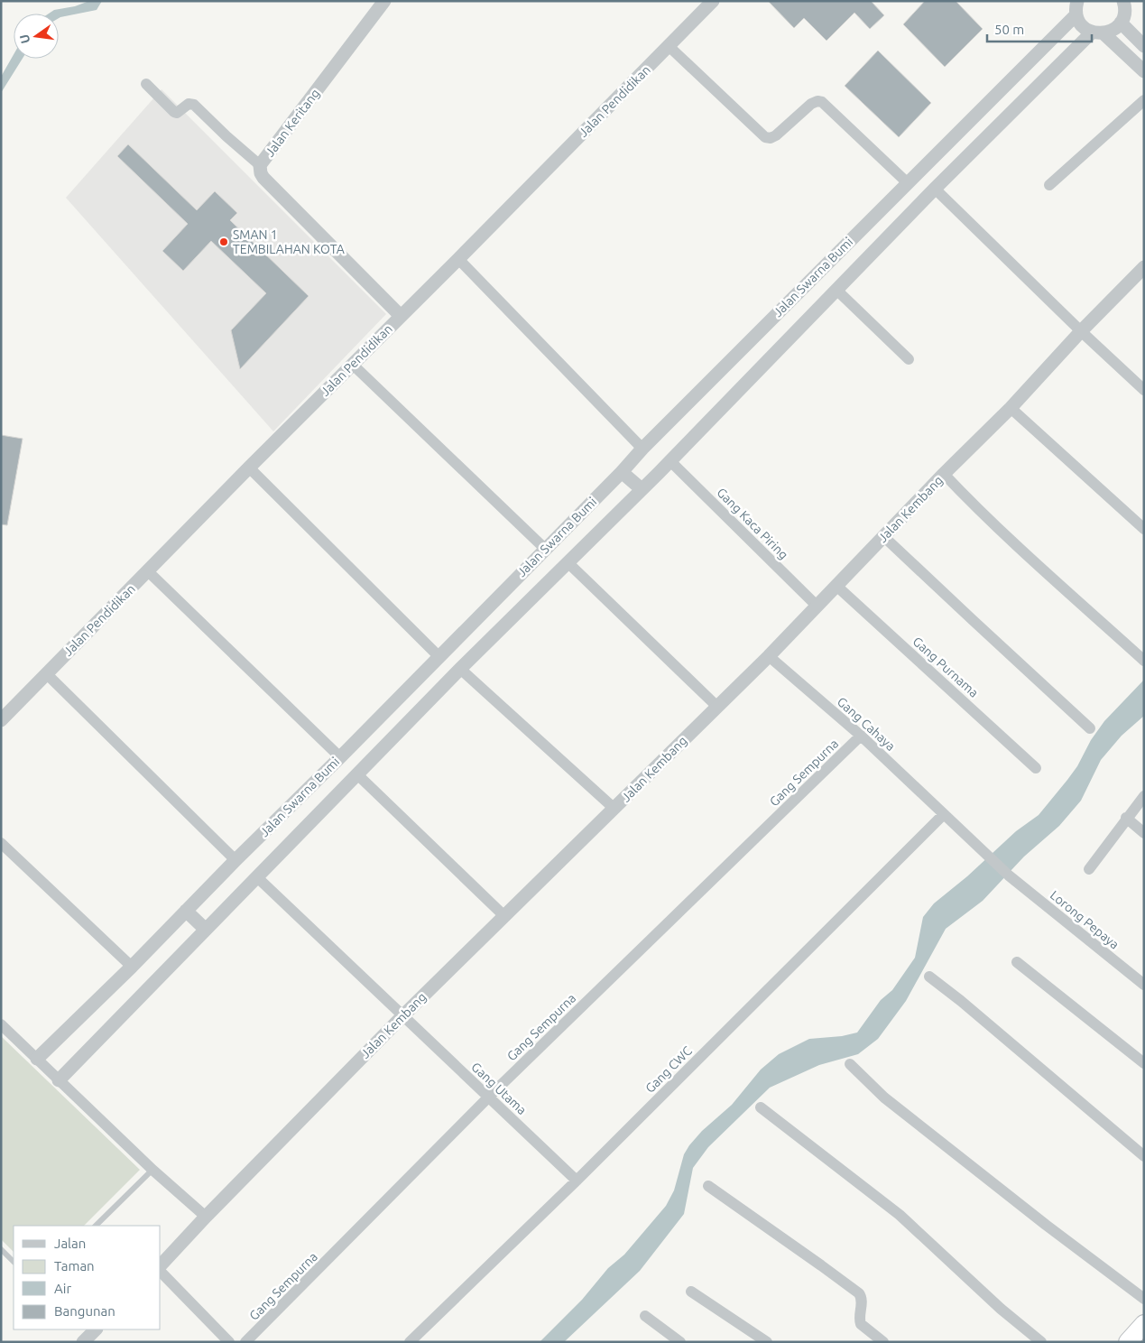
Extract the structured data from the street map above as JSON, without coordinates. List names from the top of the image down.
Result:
{
  "streets": {
    "street": [
      "Jalan Pendidikan",
      "Jalan Keritang",
      "Jalan Swarna Bumi",
      "Jalan Kembang",
      "Gang Kaca Piring",
      "Gang Purnama",
      "Gang Cahaya",
      "Gang Sempurna",
      "Lorong Pepaya",
      "Gang CWC",
      "Gang Utama"
    ]
  },
  "crossings": [
    ["Jalan Pendidikan", "Jalan Keritang"],
    ["Jalan Swarna Bumi", "Gang Kaca Piring"],
    ["Jalan Swarna Bumi", "Gang Utama"],
    ["Jalan Kembang", "Gang Kaca Piring"],
    ["Jalan Kembang", "Gang Purnama"],
    ["Jalan Kembang", "Gang Cahaya"],
    ["Jalan Kembang", "Gang Utama"],
    ["Gang Cahaya", "Gang Sempurna"],
    ["Gang Cahaya", "Lorong Pepaya"],
    ["Gang Cahaya", "Gang CWC"],
    ["Gang Sempurna", "Gang Utama"],
    ["Gang CWC", "Gang Utama"]
  ],
  "places": ["SMAN 1 TEMBILAHAN KOTA"],
  "legend": [
    "Jalan",
    "Taman",
    "Air",
    "Bangunan"
  ],
  "scale_bar": "50 m",
  "north": "left"
}
